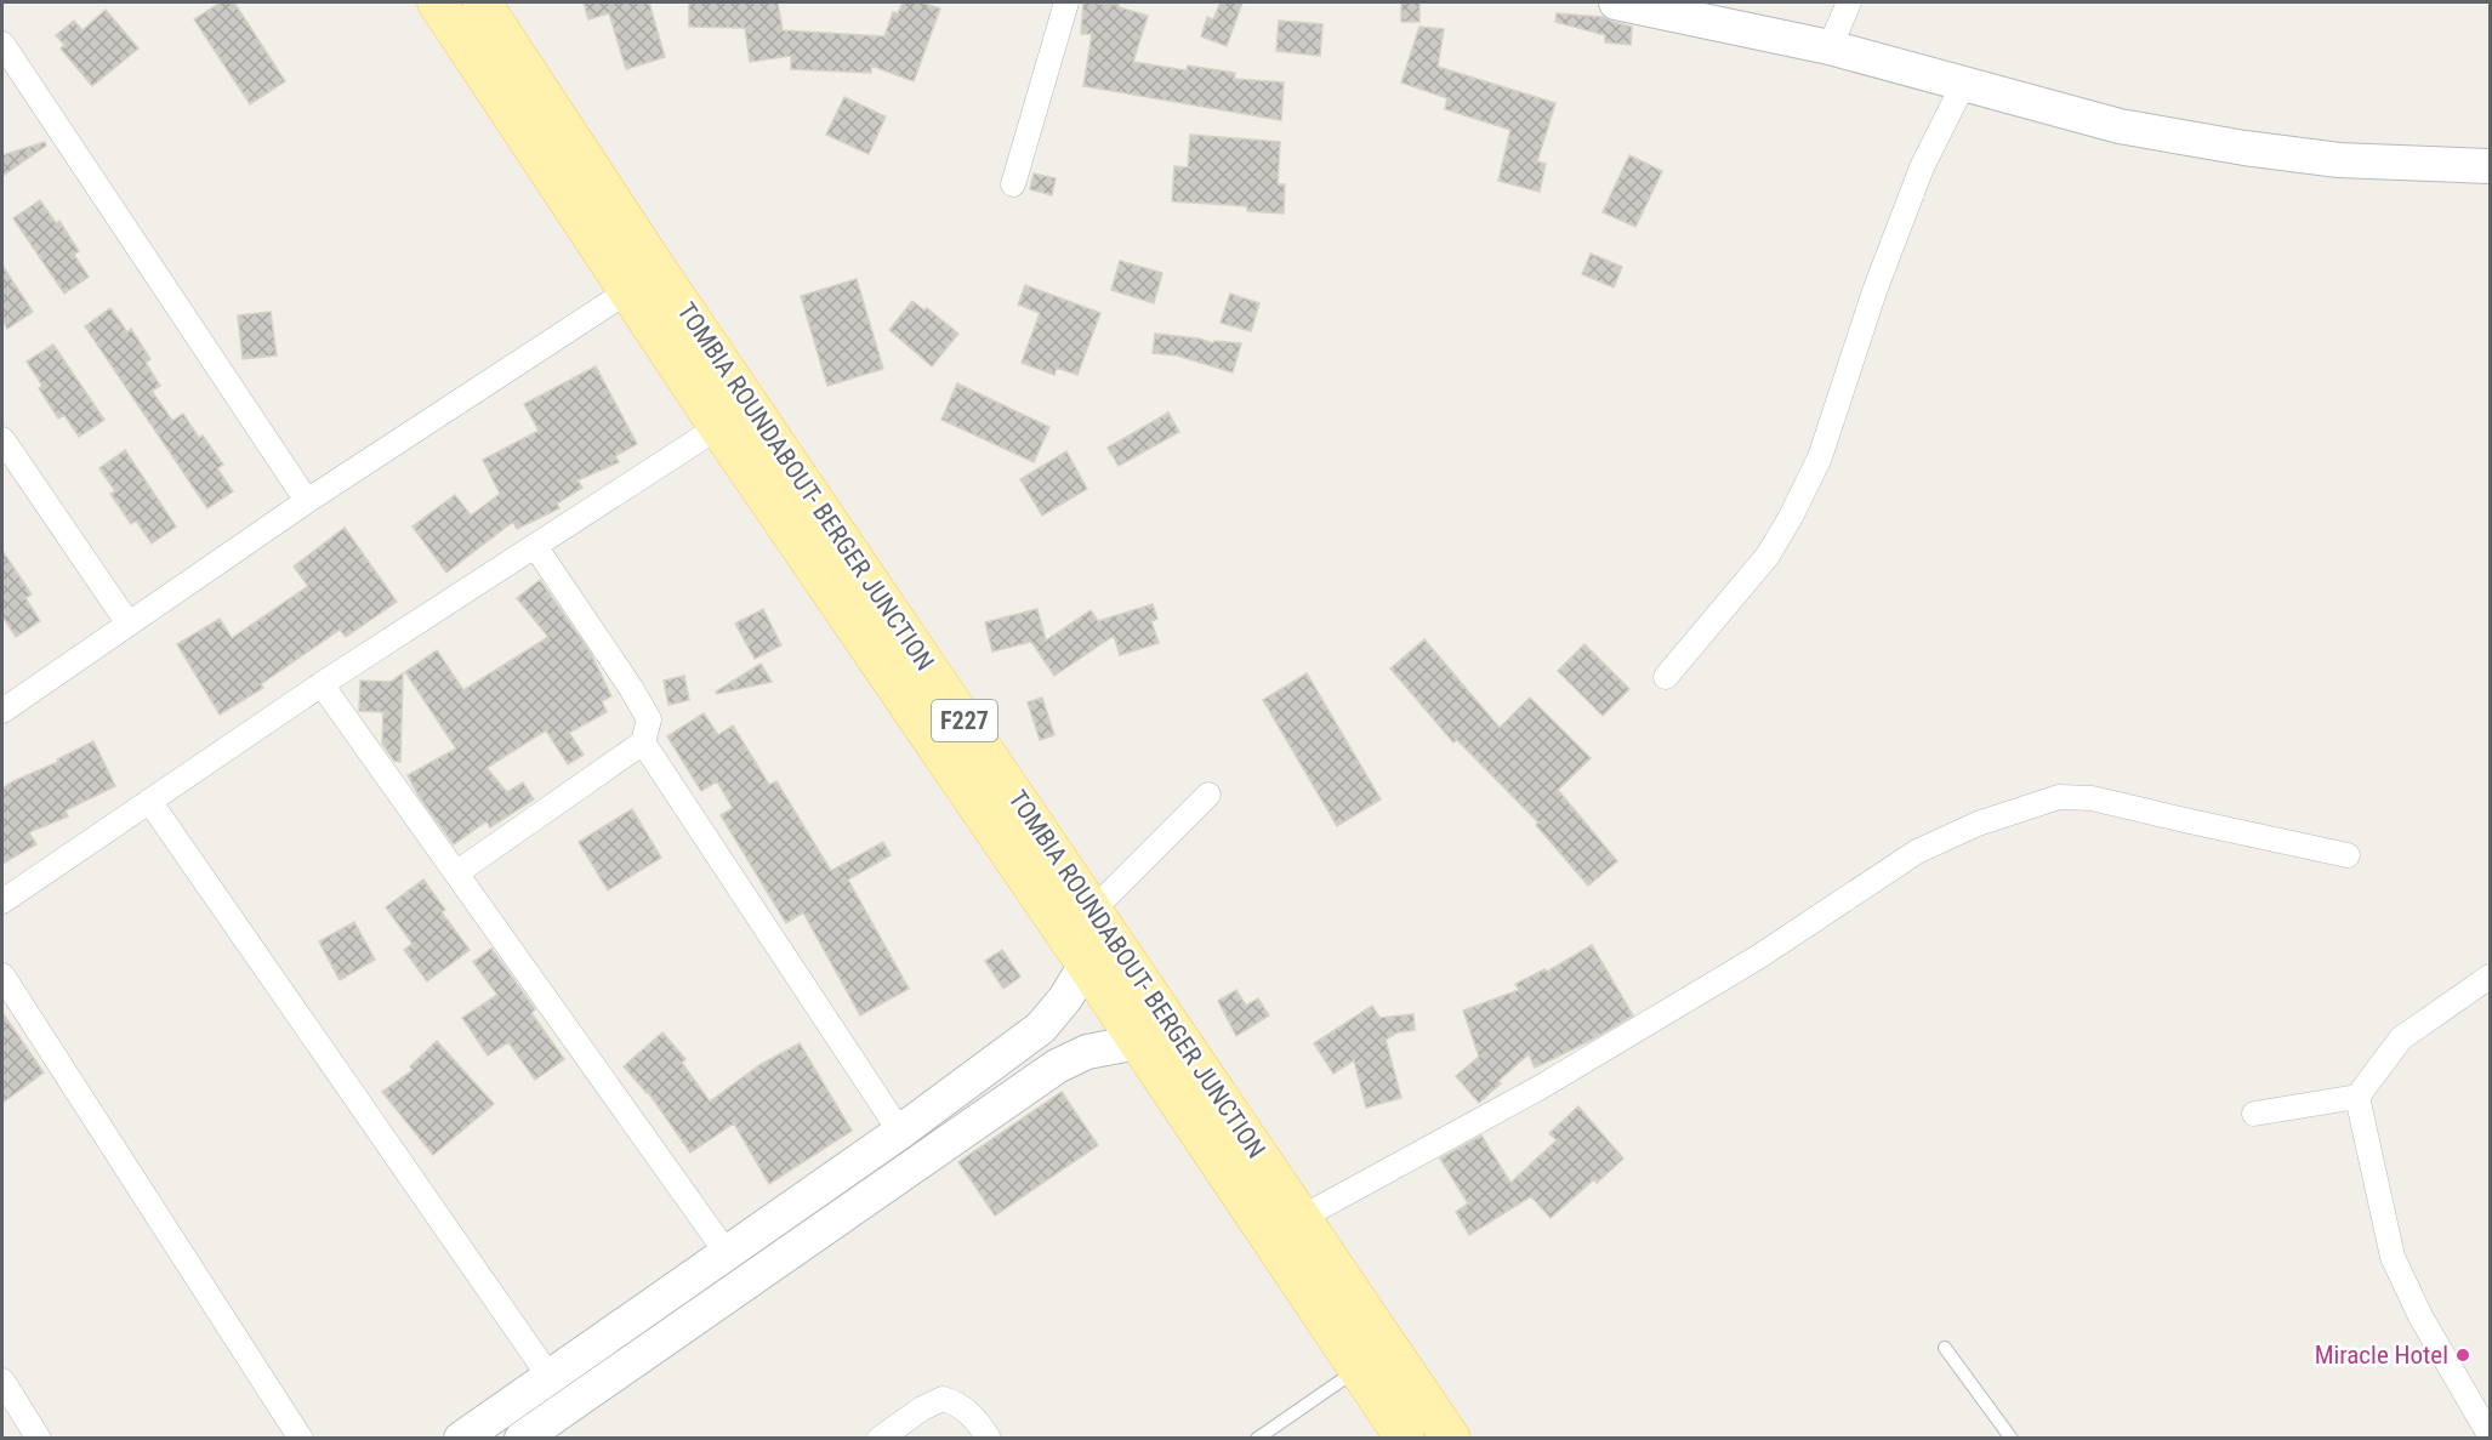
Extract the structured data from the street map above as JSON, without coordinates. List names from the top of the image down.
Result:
{
  "streets": {
    "main road": ["TOMBIA ROUNDABOUT- BERGER JUNCTION", "F227"]
  },
  "places": ["Miracle Hotel"]
}
